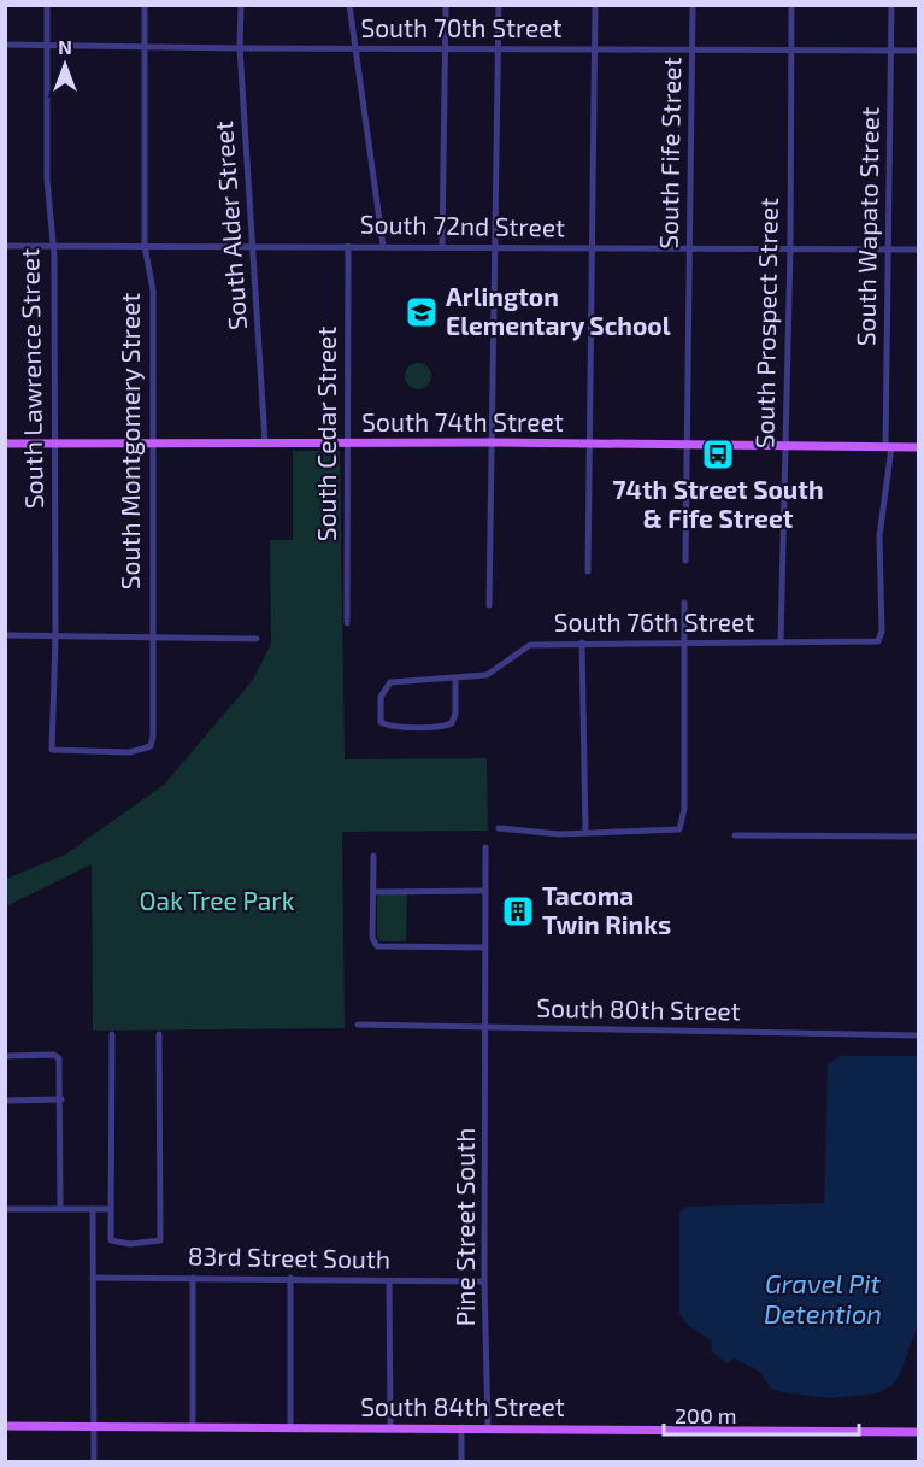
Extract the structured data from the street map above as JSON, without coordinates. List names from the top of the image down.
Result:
{
  "streets": {
    "main road": ["South 74th Street", "South 84th Street"],
    "street": [
      "South 70th Street",
      "South Fife Street",
      "South Alder Street",
      "South 72nd Street",
      "South Wapato Street",
      "South Prospect Street",
      "South Lawrence Street",
      "South Cedar Street",
      "South Montgomery Street",
      "South 76th Street",
      "South 80th Street",
      "Pine Street South",
      "83rd Street South"
    ]
  },
  "crossings": [
    ["South 70th Street", "South Fife Street"],
    ["South 70th Street", "South Alder Street"],
    ["South 70th Street", "South Wapato Street"],
    ["South 70th Street", "South Prospect Street"],
    ["South 70th Street", "South Lawrence Street"],
    ["South 70th Street", "South Montgomery Street"],
    ["South Fife Street", "South 72nd Street"],
    ["South Fife Street", "South 74th Street"],
    ["South Alder Street", "South 72nd Street"],
    ["South Alder Street", "South 74th Street"],
    ["South 72nd Street", "South Wapato Street"],
    ["South 72nd Street", "South Prospect Street"],
    ["South 72nd Street", "South Lawrence Street"],
    ["South 72nd Street", "South Cedar Street"],
    ["South 72nd Street", "South Montgomery Street"],
    ["South Wapato Street", "South 74th Street"],
    ["South Wapato Street", "South 76th Street"],
    ["South Prospect Street", "South 74th Street"],
    ["South Prospect Street", "South 76th Street"],
    ["South Lawrence Street", "South 74th Street"],
    ["South Lawrence Street", "South Montgomery Street"],
    ["South 74th Street", "South Cedar Street"],
    ["South 74th Street", "South Montgomery Street"],
    ["South 80th Street", "Pine Street South"],
    ["Pine Street South", "83rd Street South"],
    ["Pine Street South", "South 84th Street"]
  ],
  "water": ["Gravel Pit Detention"],
  "parks": ["Oak Tree Park"],
  "places": {
    "school or university": ["Arlington Elementary School"],
    "bus stop": ["74th Street South & Fife Street"],
    "building": ["Tacoma Twin Rinks"]
  },
  "scale_bar": "200 m",
  "north": "top"
}
